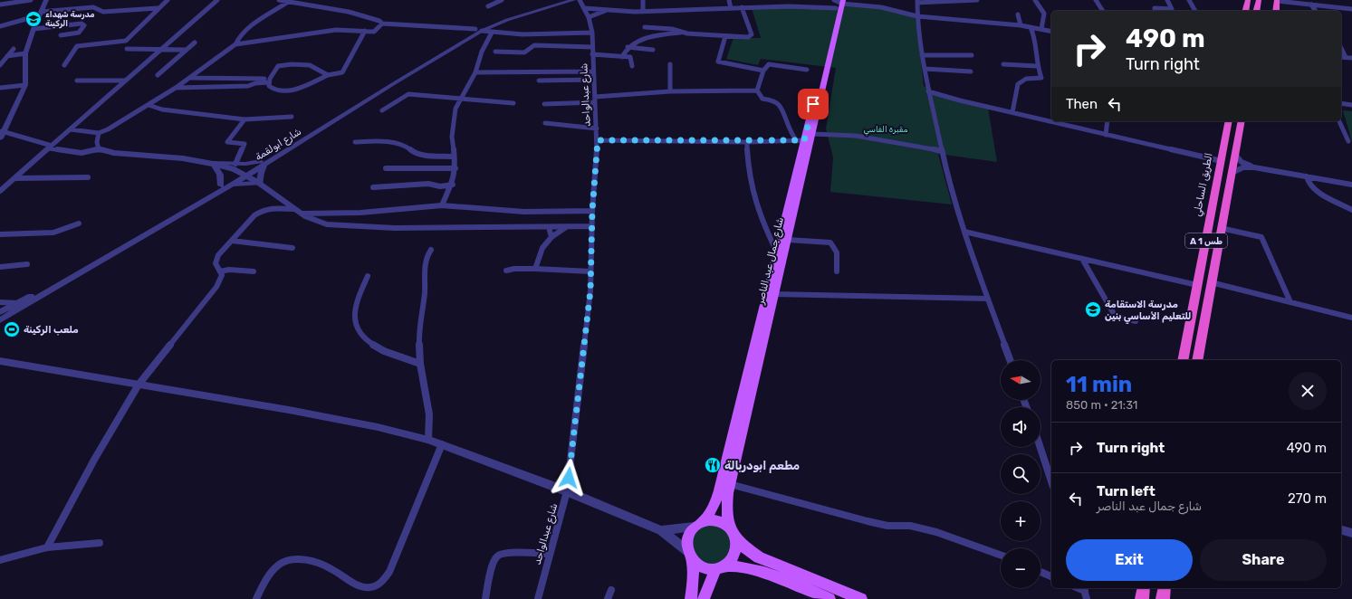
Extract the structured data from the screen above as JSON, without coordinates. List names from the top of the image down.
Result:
{
  "streets": {
    "highway": ["الطريق الساحلي", "A 1 طس"],
    "main road": ["شارع جمال عبد الناصر"],
    "street": ["شارع عبدالواحد", "شارع ابولقمة"]
  },
  "parks": ["مقبرة الفاسي"],
  "places": {
    "school or university": ["مدرسة شهداء الركينة", "مدرسة الاستقامة للتعليم الأساسي بنين"],
    "sports": ["ملعب الركينة"],
    "restaurant": ["مطعم ابودربالة"]
  },
  "north": "left",
  "page": {
    "turn": ["490 m", "Turn right"],
    "then": "Then",
    "map_buttons": ["+", "−"],
    "heading": ["11 min", "850 m · 21:31"],
    "list": [
      {
        "name": "Turn right",
        "value": "490 m"
      },
      {
        "name": "Turn left",
        "note": "شارع جمال عبد الناصر",
        "value": "270 m"
      }
    ],
    "buttons": ["Exit", "Share"]
  }
}
